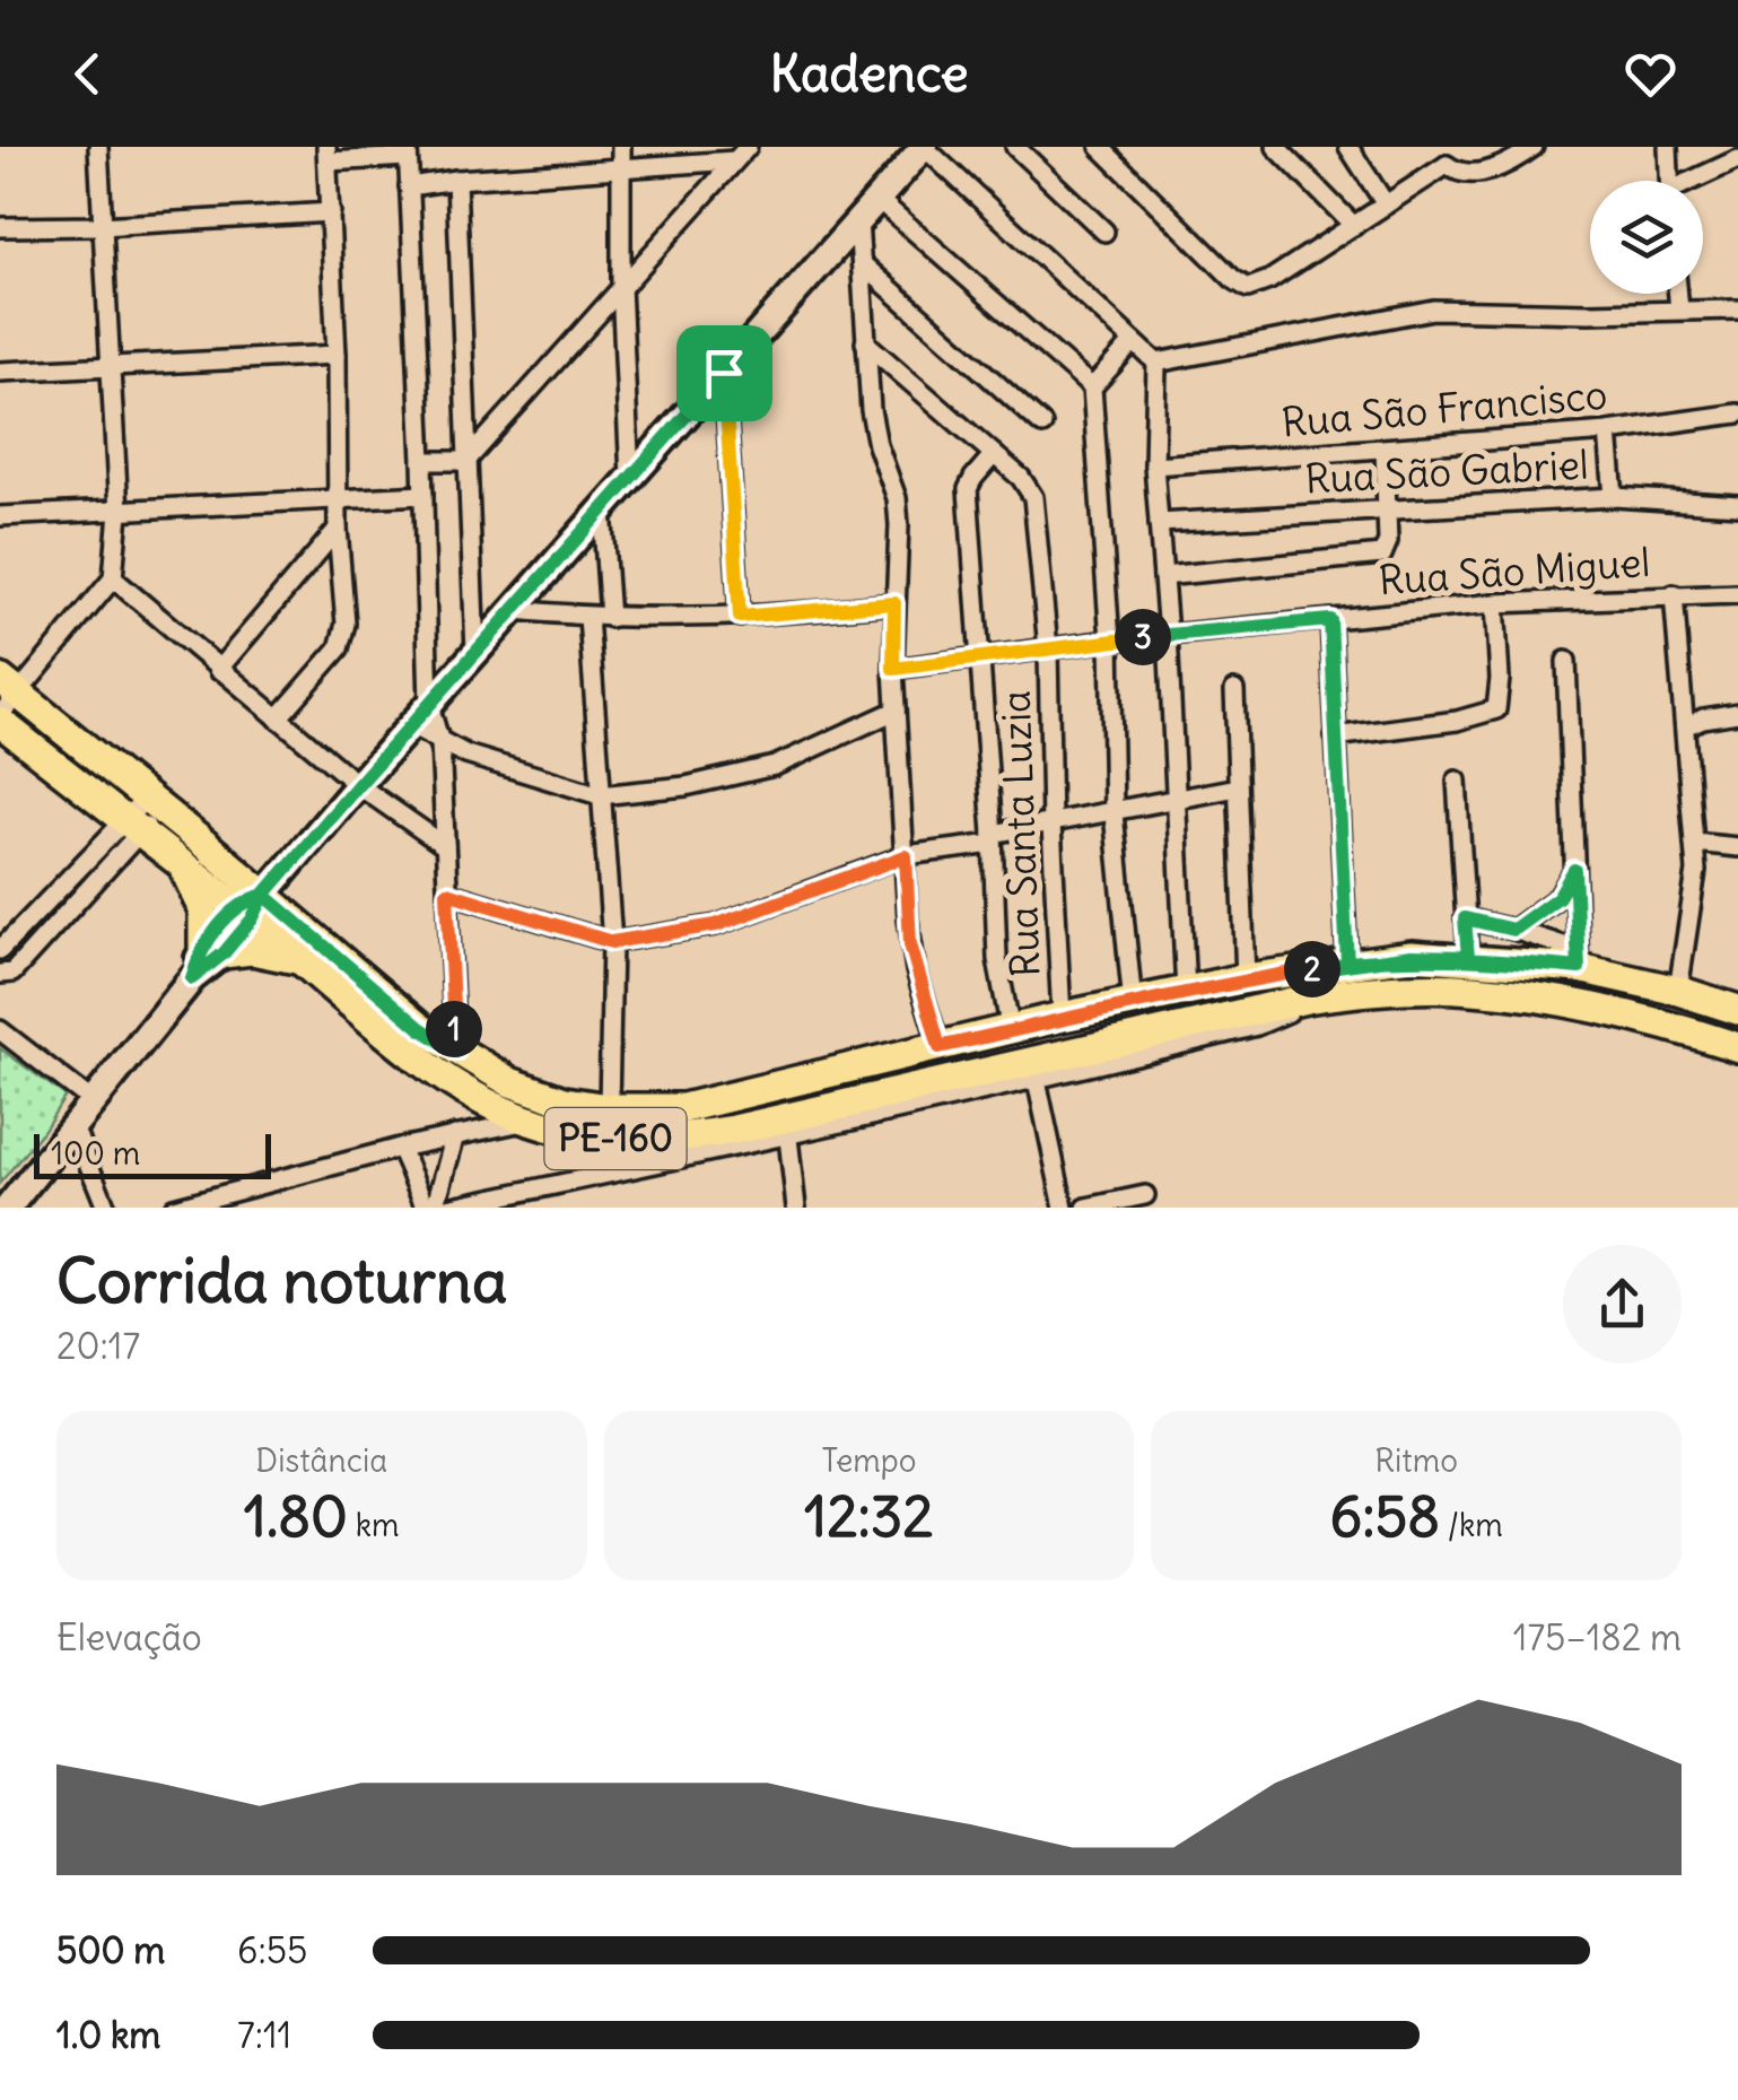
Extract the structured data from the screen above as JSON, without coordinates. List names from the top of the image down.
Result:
{
  "streets": {
    "main road": ["PE-160"],
    "street": [
      "Rua São Francisco",
      "Rua São Gabriel",
      "Rua São Miguel",
      "Rua Santa Luzia"
    ]
  },
  "crossings": [
    ["Rua São Miguel", "Rua Santa Luzia"],
    ["Rua Santa Luzia", "PE-160"]
  ],
  "scale_bar": "100 m",
  "page": {
    "header": "Kadence",
    "pins": ["3", "2", "1"],
    "scale": "100 m",
    "heading": ["Corrida noturna", "20:17"],
    "stats": [
      ["Distância", "1.80 km"],
      ["Tempo", "12:32"],
      ["Ritmo", "6:58 /km"]
    ],
    "chart": ["Elevação", "175–182 m"],
    "list": [
      {
        "name": "500 m",
        "note": "6:55"
      },
      {
        "name": "1.0 km",
        "note": "7:11"
      }
    ]
  }
}
